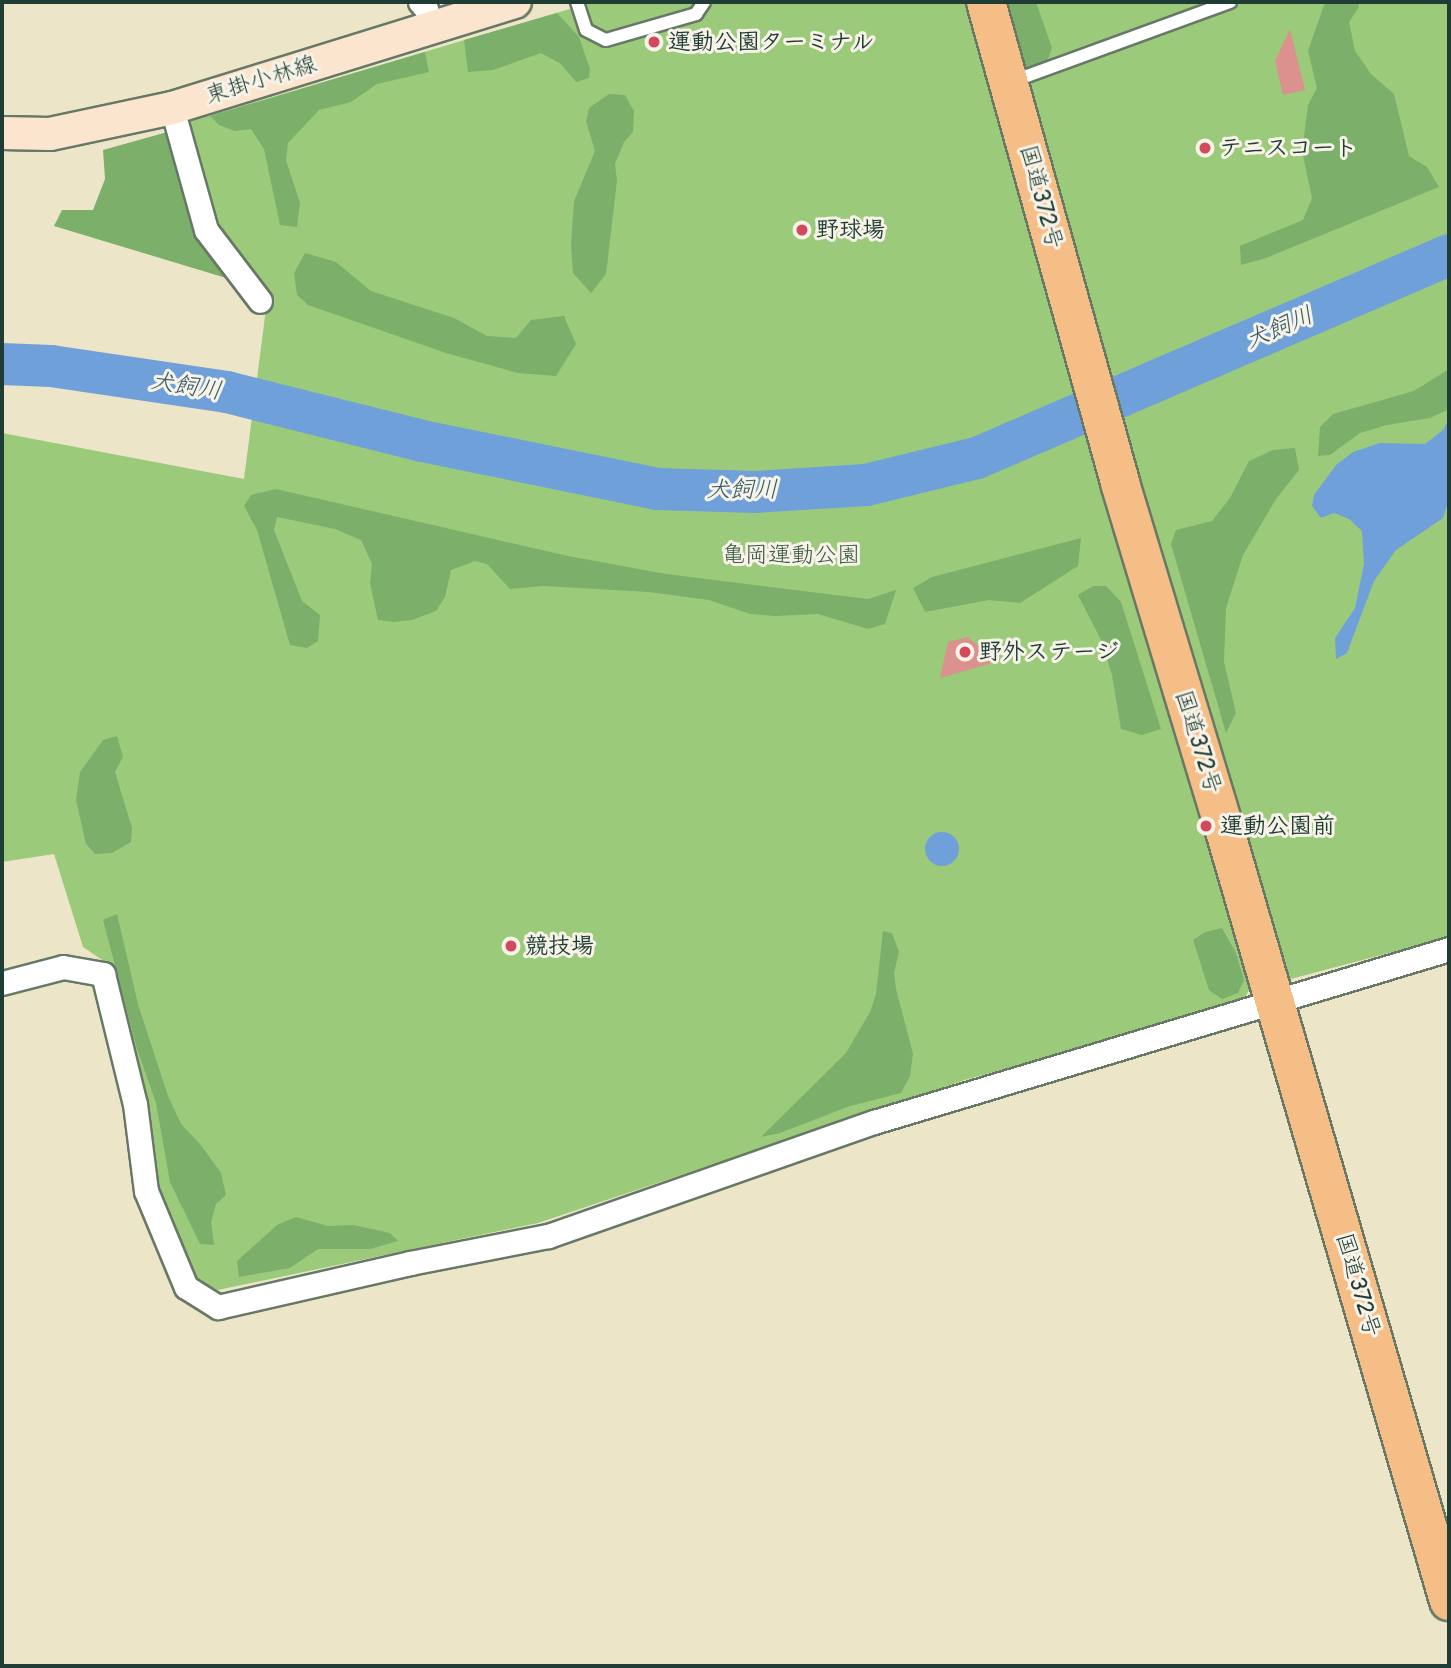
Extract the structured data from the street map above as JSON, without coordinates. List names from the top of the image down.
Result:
{
  "streets": {
    "highway": ["国道372号"],
    "main road": ["東掛小林線"]
  },
  "water": ["犬飼川"],
  "parks": ["亀岡運動公園"],
  "places": [
    "運動公園ターミナル",
    "テニスコート",
    "野球場",
    "野外ステージ",
    "運動公園前",
    "競技場"
  ]
}
